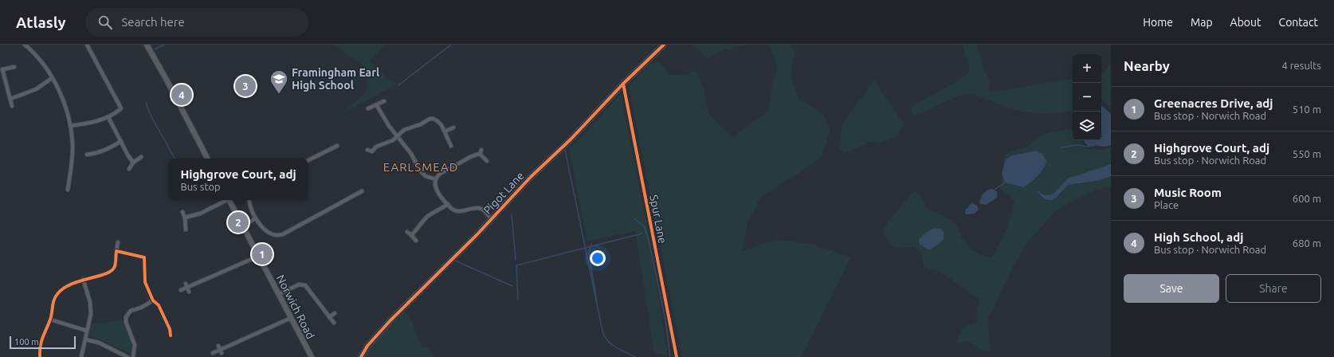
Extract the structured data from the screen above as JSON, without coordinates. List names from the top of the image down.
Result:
{
  "streets": {
    "main road": ["Norwich Road"],
    "street": ["Pigot Lane", "Spur Lane"]
  },
  "crossings": [
    ["Pigot Lane", "Spur Lane"]
  ],
  "districts": ["EARLSMEAD"],
  "places": {
    "school or university": ["Framingham Earl High School"]
  },
  "scale_bar": "100 m",
  "page": {
    "header": "Atlasly",
    "search": "Search here",
    "nav": [
      "Home",
      "Map",
      "About",
      "Contact"
    ],
    "heading": ["Nearby", "4 results"],
    "map_buttons": ["+", "−"],
    "pins": [
      "3",
      "4",
      "2",
      "1"
    ],
    "list": [
      {
        "mark": "1",
        "name": "Greenacres Drive, adj",
        "note": "Bus stop · Norwich Road",
        "value": "510 m"
      },
      {
        "mark": "2",
        "name": "Highgrove Court, adj",
        "note": "Bus stop · Norwich Road",
        "value": "550 m"
      },
      {
        "mark": "3",
        "name": "Music Room",
        "note": "Place",
        "value": "600 m"
      },
      {
        "mark": "4",
        "name": "High School, adj",
        "note": "Bus stop · Norwich Road",
        "value": "680 m"
      }
    ],
    "popup": ["Highgrove Court, adj", "Bus stop"],
    "buttons": ["Save", "Share"],
    "scale": "100 m"
  }
}
